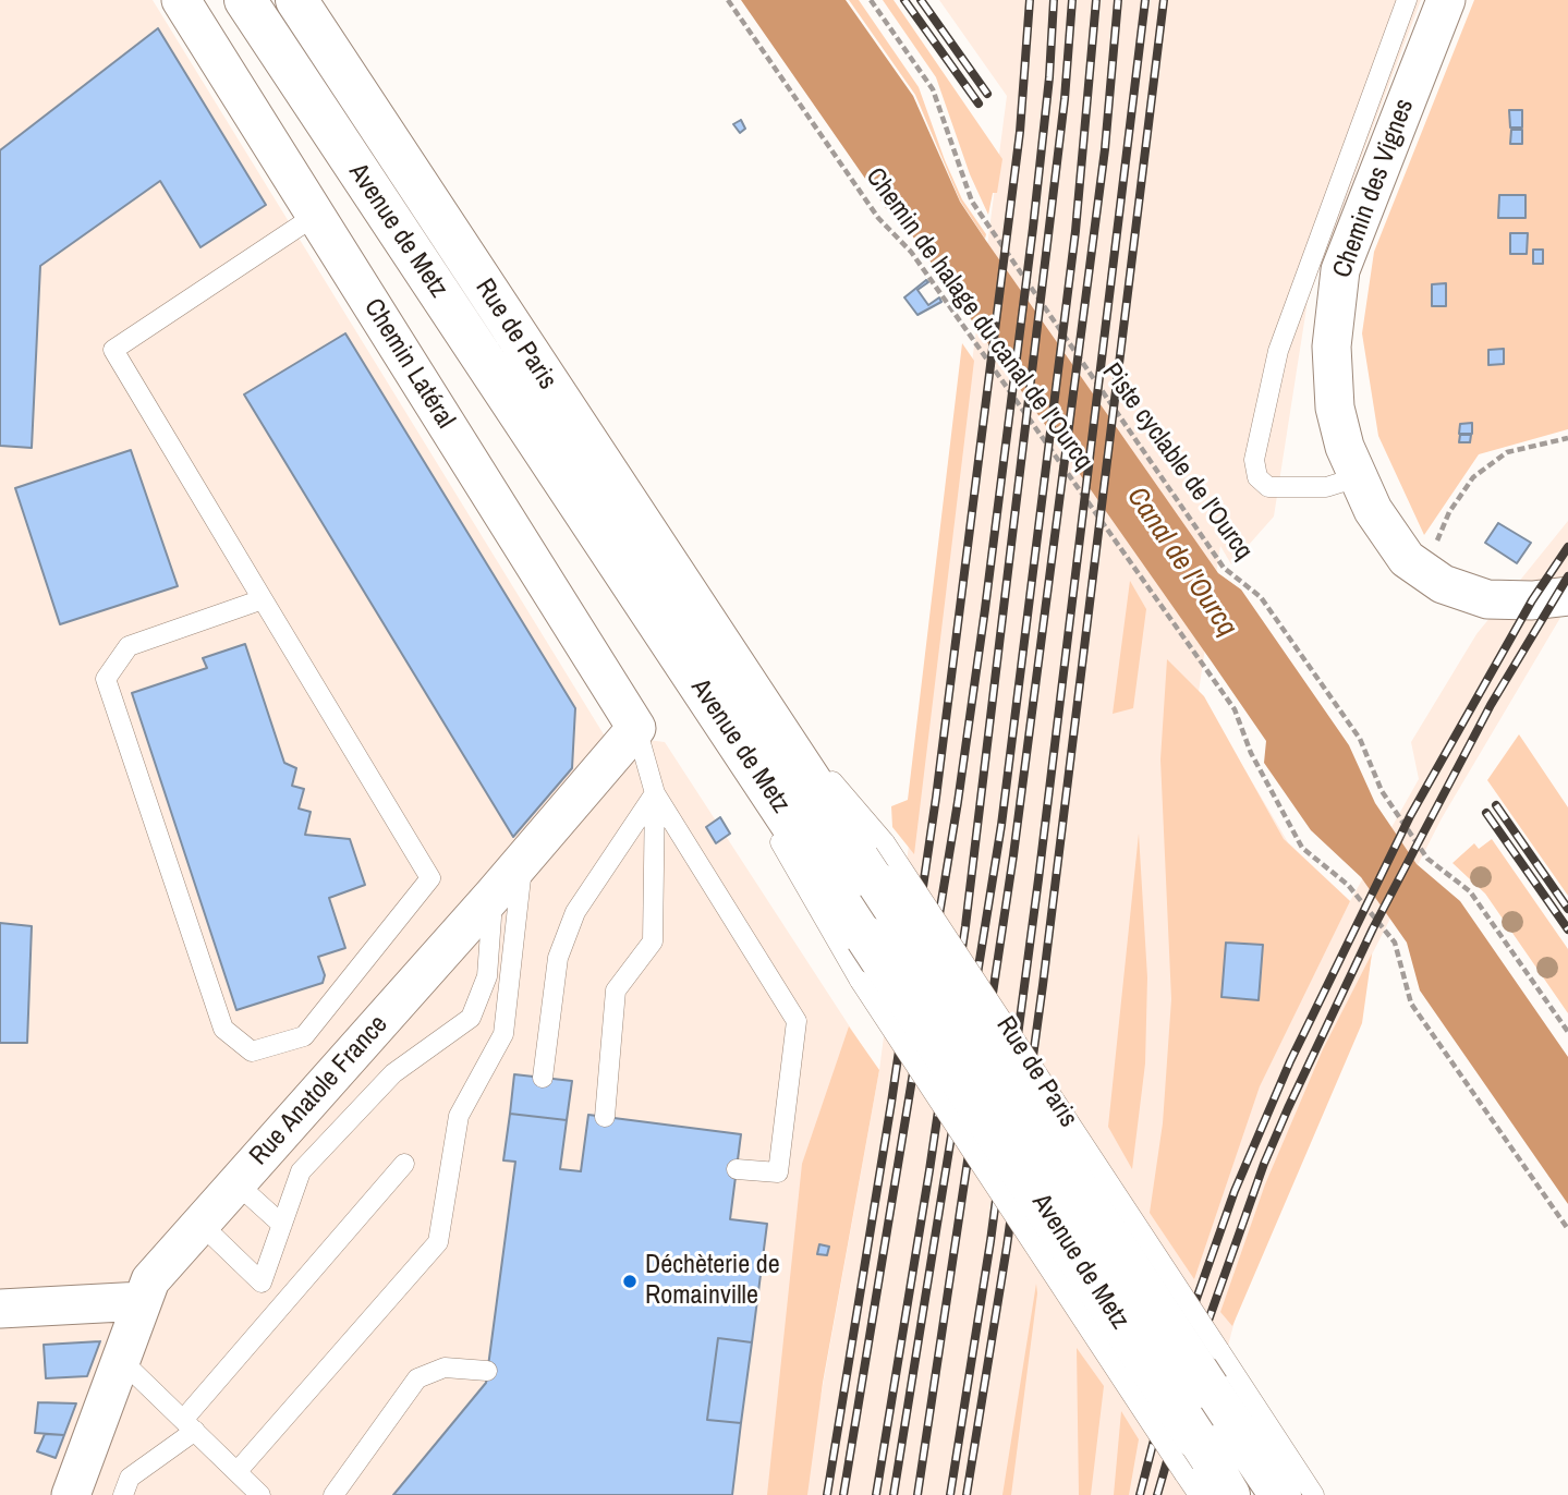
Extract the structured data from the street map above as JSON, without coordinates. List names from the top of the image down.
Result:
{
  "streets": {
    "main road": ["Avenue de Metz", "Rue de Paris"],
    "street": ["Chemin des Vignes", "Chemin Latéral", "Rue Anatole France"],
    "path": ["Chemin de halage du canal de l'Ourcq", "Piste cyclable de l'Ourcq"]
  },
  "crossings": [
    ["Chemin Latéral", "Rue Anatole France"]
  ],
  "water": ["Canal de l'Ourcq"],
  "places": ["Déchèterie de Romainville"]
}
